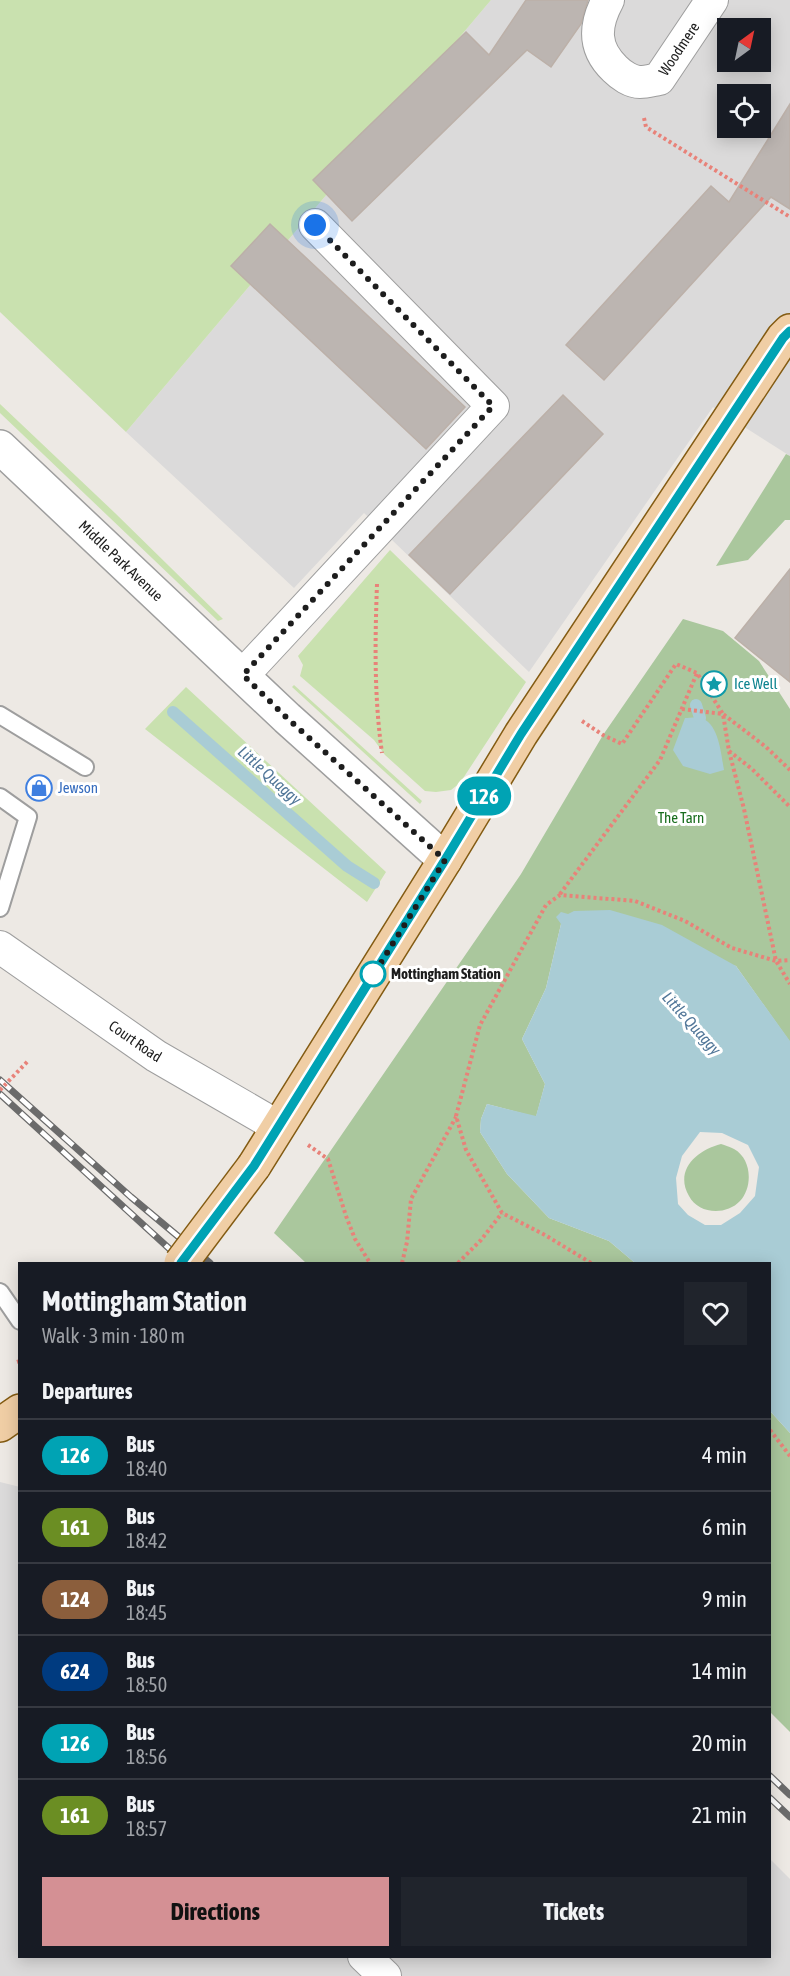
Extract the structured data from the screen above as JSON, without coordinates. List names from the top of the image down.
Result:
{
  "streets": {
    "street": ["Woodmere", "Middle Park Avenue", "Court Road"]
  },
  "water": ["Little Quaggy"],
  "parks": ["The Tarn"],
  "places": {
    "place": ["Ice Well"],
    "shop": ["Jewson"],
    "other": ["Mottingham Station"]
  },
  "lines": ["bus line 126"],
  "north": "top right",
  "page": {
    "on_map": "126",
    "heading": [
      ["Mottingham Station", "Walk · 3 min · 180 m"],
      "Departures"
    ],
    "list": [
      {
        "mark": "126",
        "name": "Bus",
        "note": "18:40",
        "value": "4 min"
      },
      {
        "mark": "161",
        "name": "Bus",
        "note": "18:42",
        "value": "6 min"
      },
      {
        "mark": "124",
        "name": "Bus",
        "note": "18:45",
        "value": "9 min"
      },
      {
        "mark": "624",
        "name": "Bus",
        "note": "18:50",
        "value": "14 min"
      },
      {
        "mark": "126",
        "name": "Bus",
        "note": "18:56",
        "value": "20 min"
      },
      {
        "mark": "161",
        "name": "Bus",
        "note": "18:57",
        "value": "21 min"
      }
    ],
    "buttons": ["Directions", "Tickets"]
  }
}
